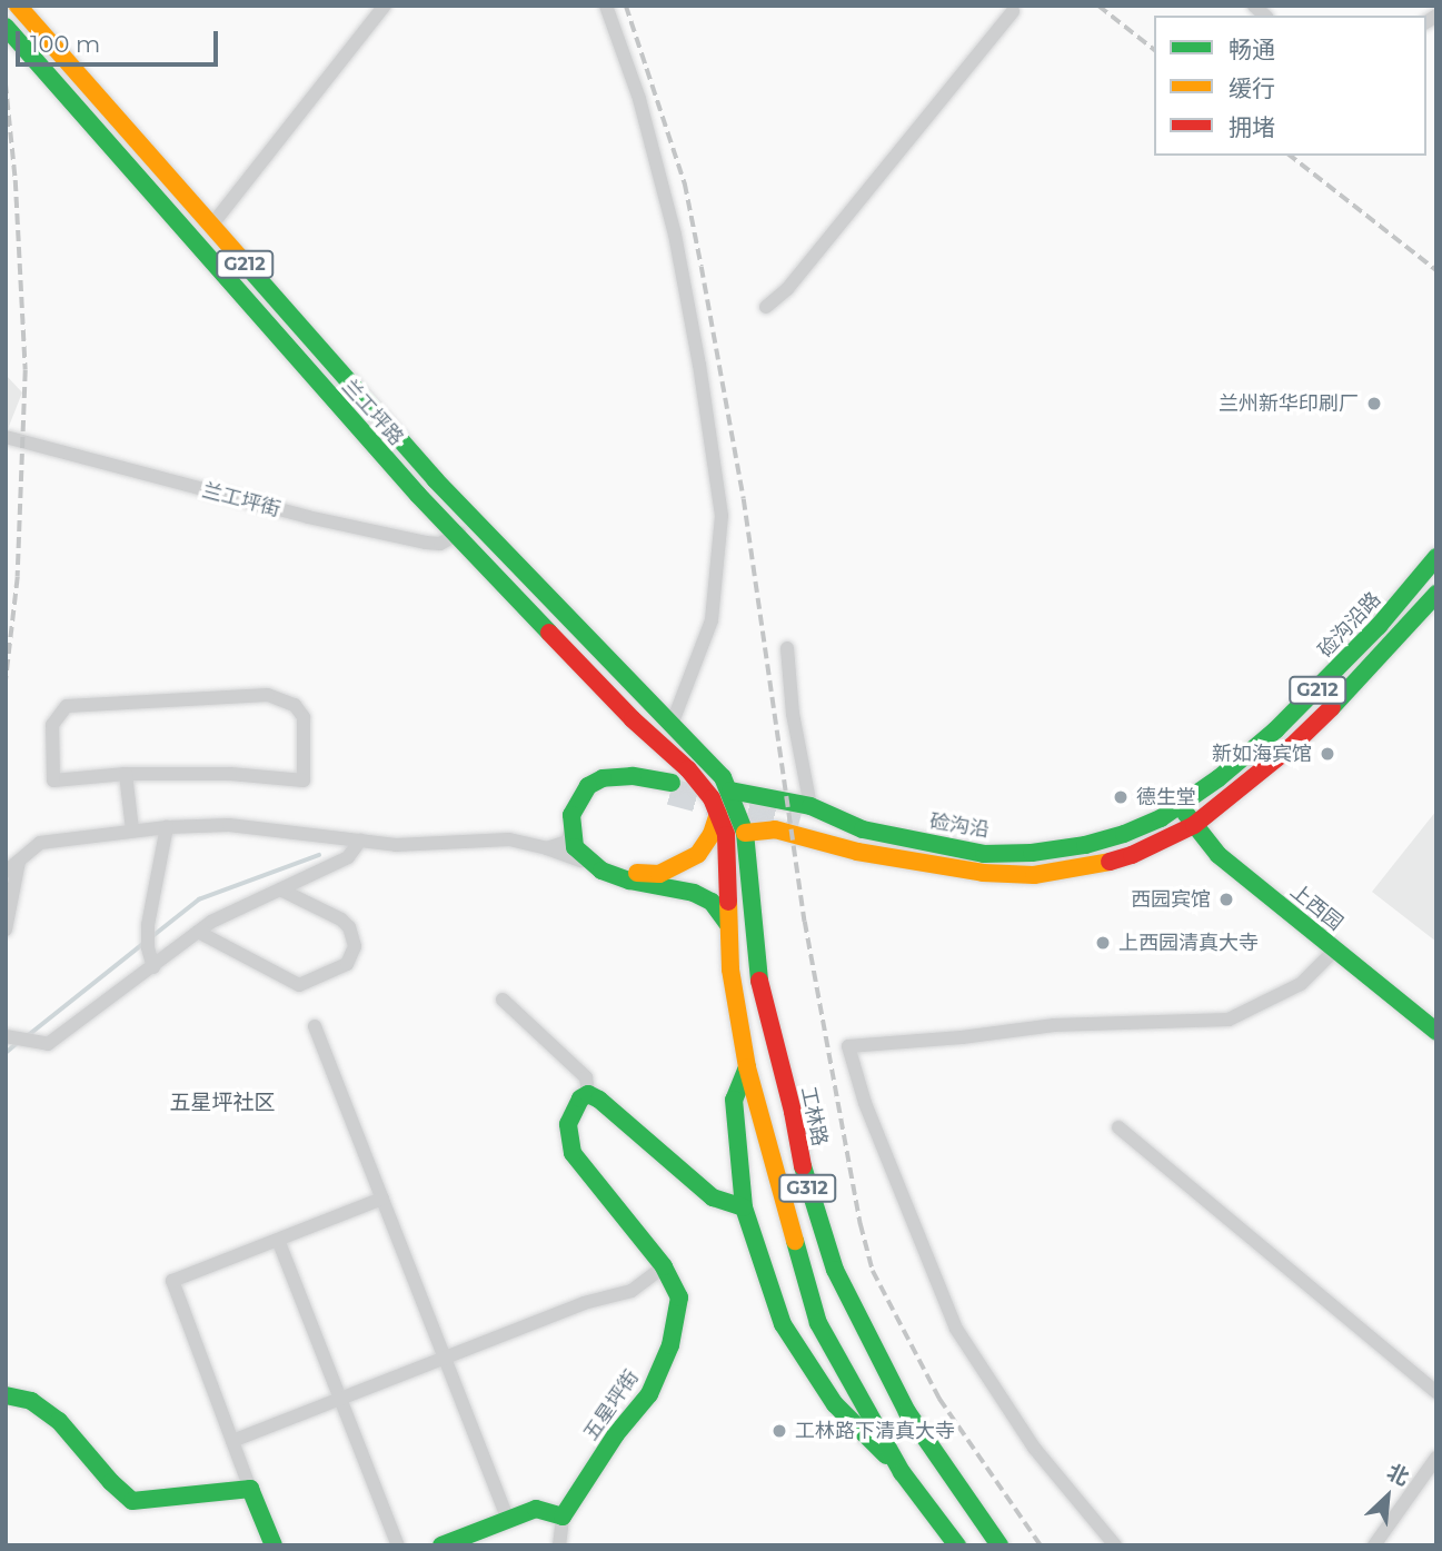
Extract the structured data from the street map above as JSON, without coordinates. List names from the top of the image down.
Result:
{
  "streets": {
    "main road": [
      "G212",
      "兰工坪路",
      "硷沟沿路",
      "硷沟沿",
      "上西园",
      "工林路",
      "G312",
      "五星坪街"
    ],
    "street": ["兰工坪街"]
  },
  "crossings": [
    ["G212", "上西园"],
    ["G212", "工林路"],
    ["兰工坪路", "兰工坪街"],
    ["兰工坪路", "工林路"],
    ["兰工坪路", "G312"],
    ["硷沟沿路", "硷沟沿"],
    ["硷沟沿路", "上西园"],
    ["硷沟沿", "上西园"]
  ],
  "districts": ["五星坪社区"],
  "places": [
    "兰州新华印刷厂",
    "新如海宾馆",
    "德生堂",
    "西园宾馆",
    "上西园清真大寺",
    "工林路下清真大寺"
  ],
  "legend": ["畅通", "缓行", "拥堵"],
  "scale_bar": "100 m",
  "north": "top right"
}
